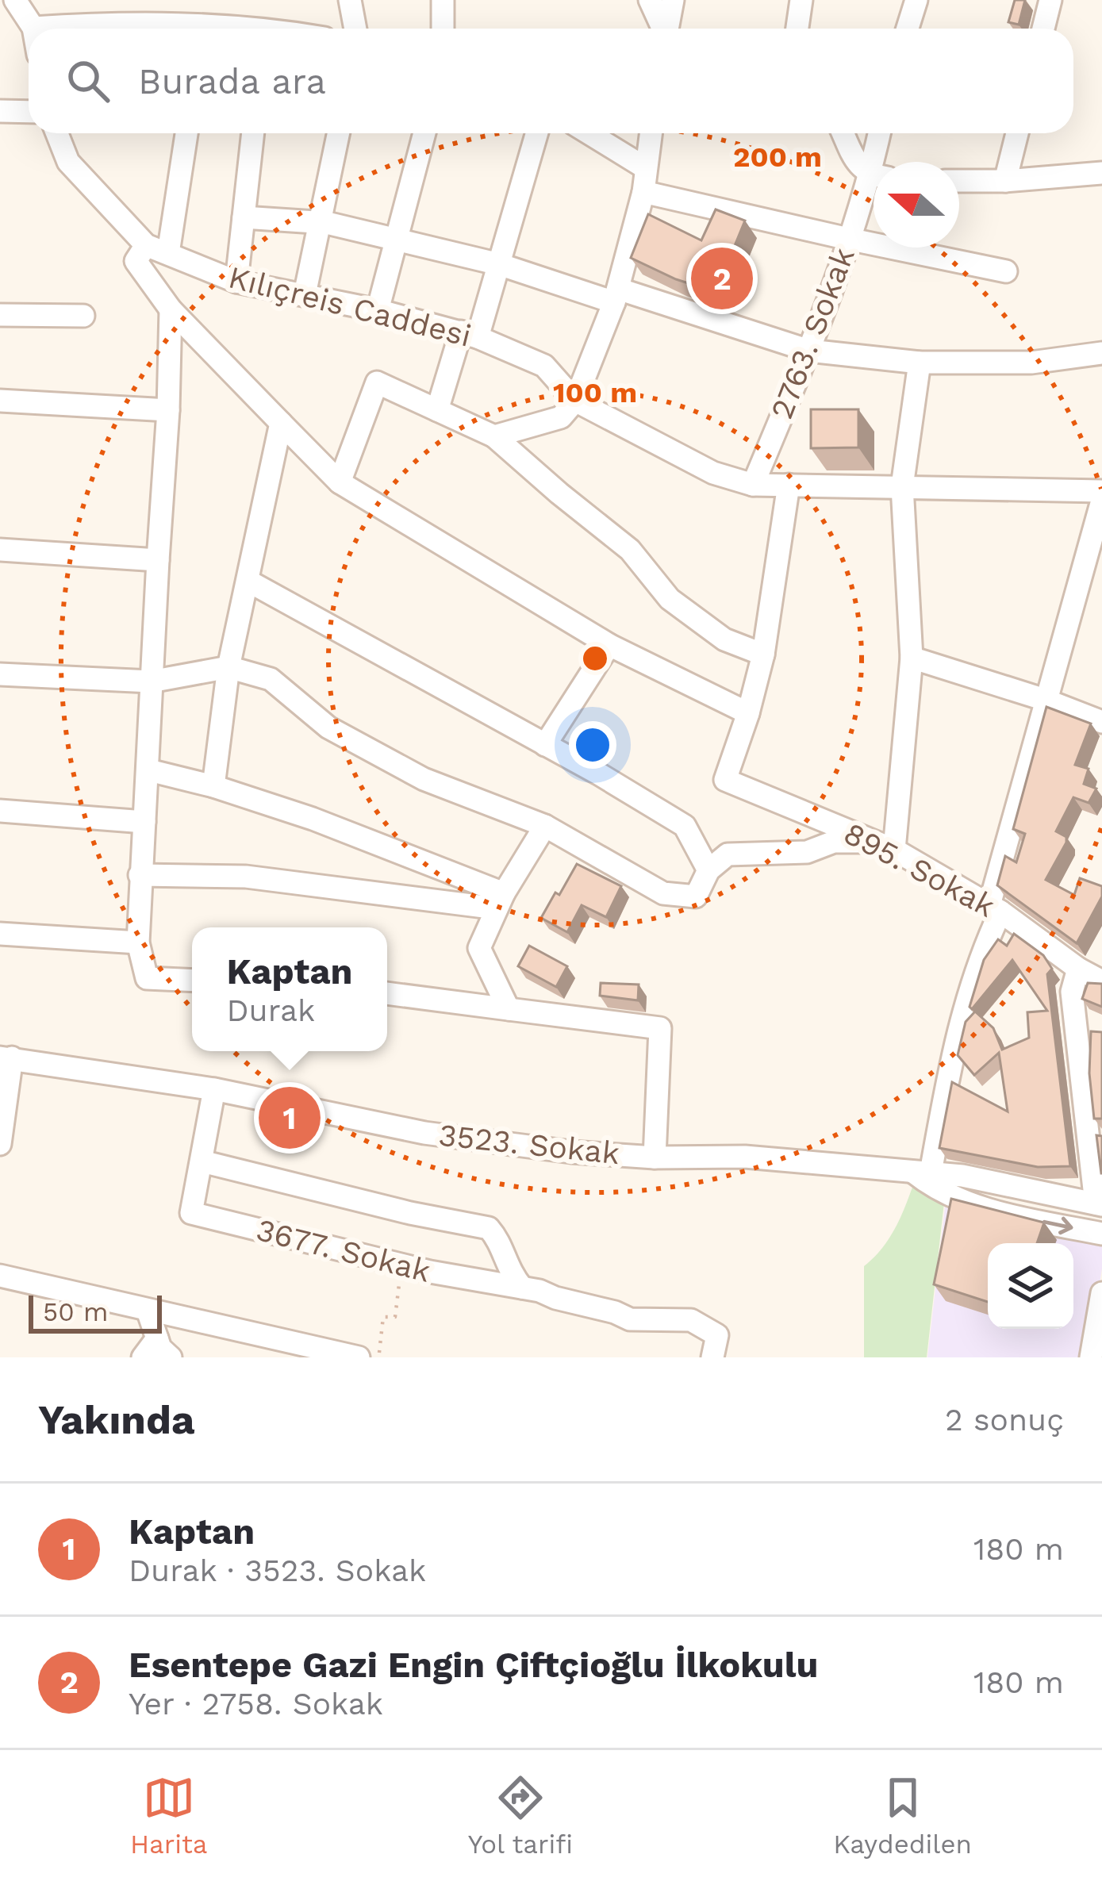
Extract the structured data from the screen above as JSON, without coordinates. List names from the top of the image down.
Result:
{
  "streets": {
    "street": [
      "Kılıçreis Caddesi",
      "2763. Sokak",
      "895. Sokak",
      "3523. Sokak",
      "3677. Sokak"
    ]
  },
  "crossings": [
    ["Kılıçreis Caddesi", "2763. Sokak"]
  ],
  "scale_bar": "50 m",
  "north": "left",
  "page": {
    "search": "Burada ara",
    "pins": ["2", "1"],
    "popup": ["Kaptan", "Durak"],
    "scale": "50 m",
    "heading": ["Yakında", "2 sonuç"],
    "list": [
      {
        "mark": "1",
        "name": "Kaptan",
        "note": "Durak · 3523. Sokak",
        "value": "180 m"
      },
      {
        "mark": "2",
        "name": "Esentepe Gazi Engin Çiftçioğlu İlkokulu",
        "note": "Yer · 2758. Sokak",
        "value": "180 m"
      }
    ],
    "nav": ["Harita", "Yol tarifi", "Kaydedilen"]
  },
  "rings": ["200 m", "100 m"]
}
